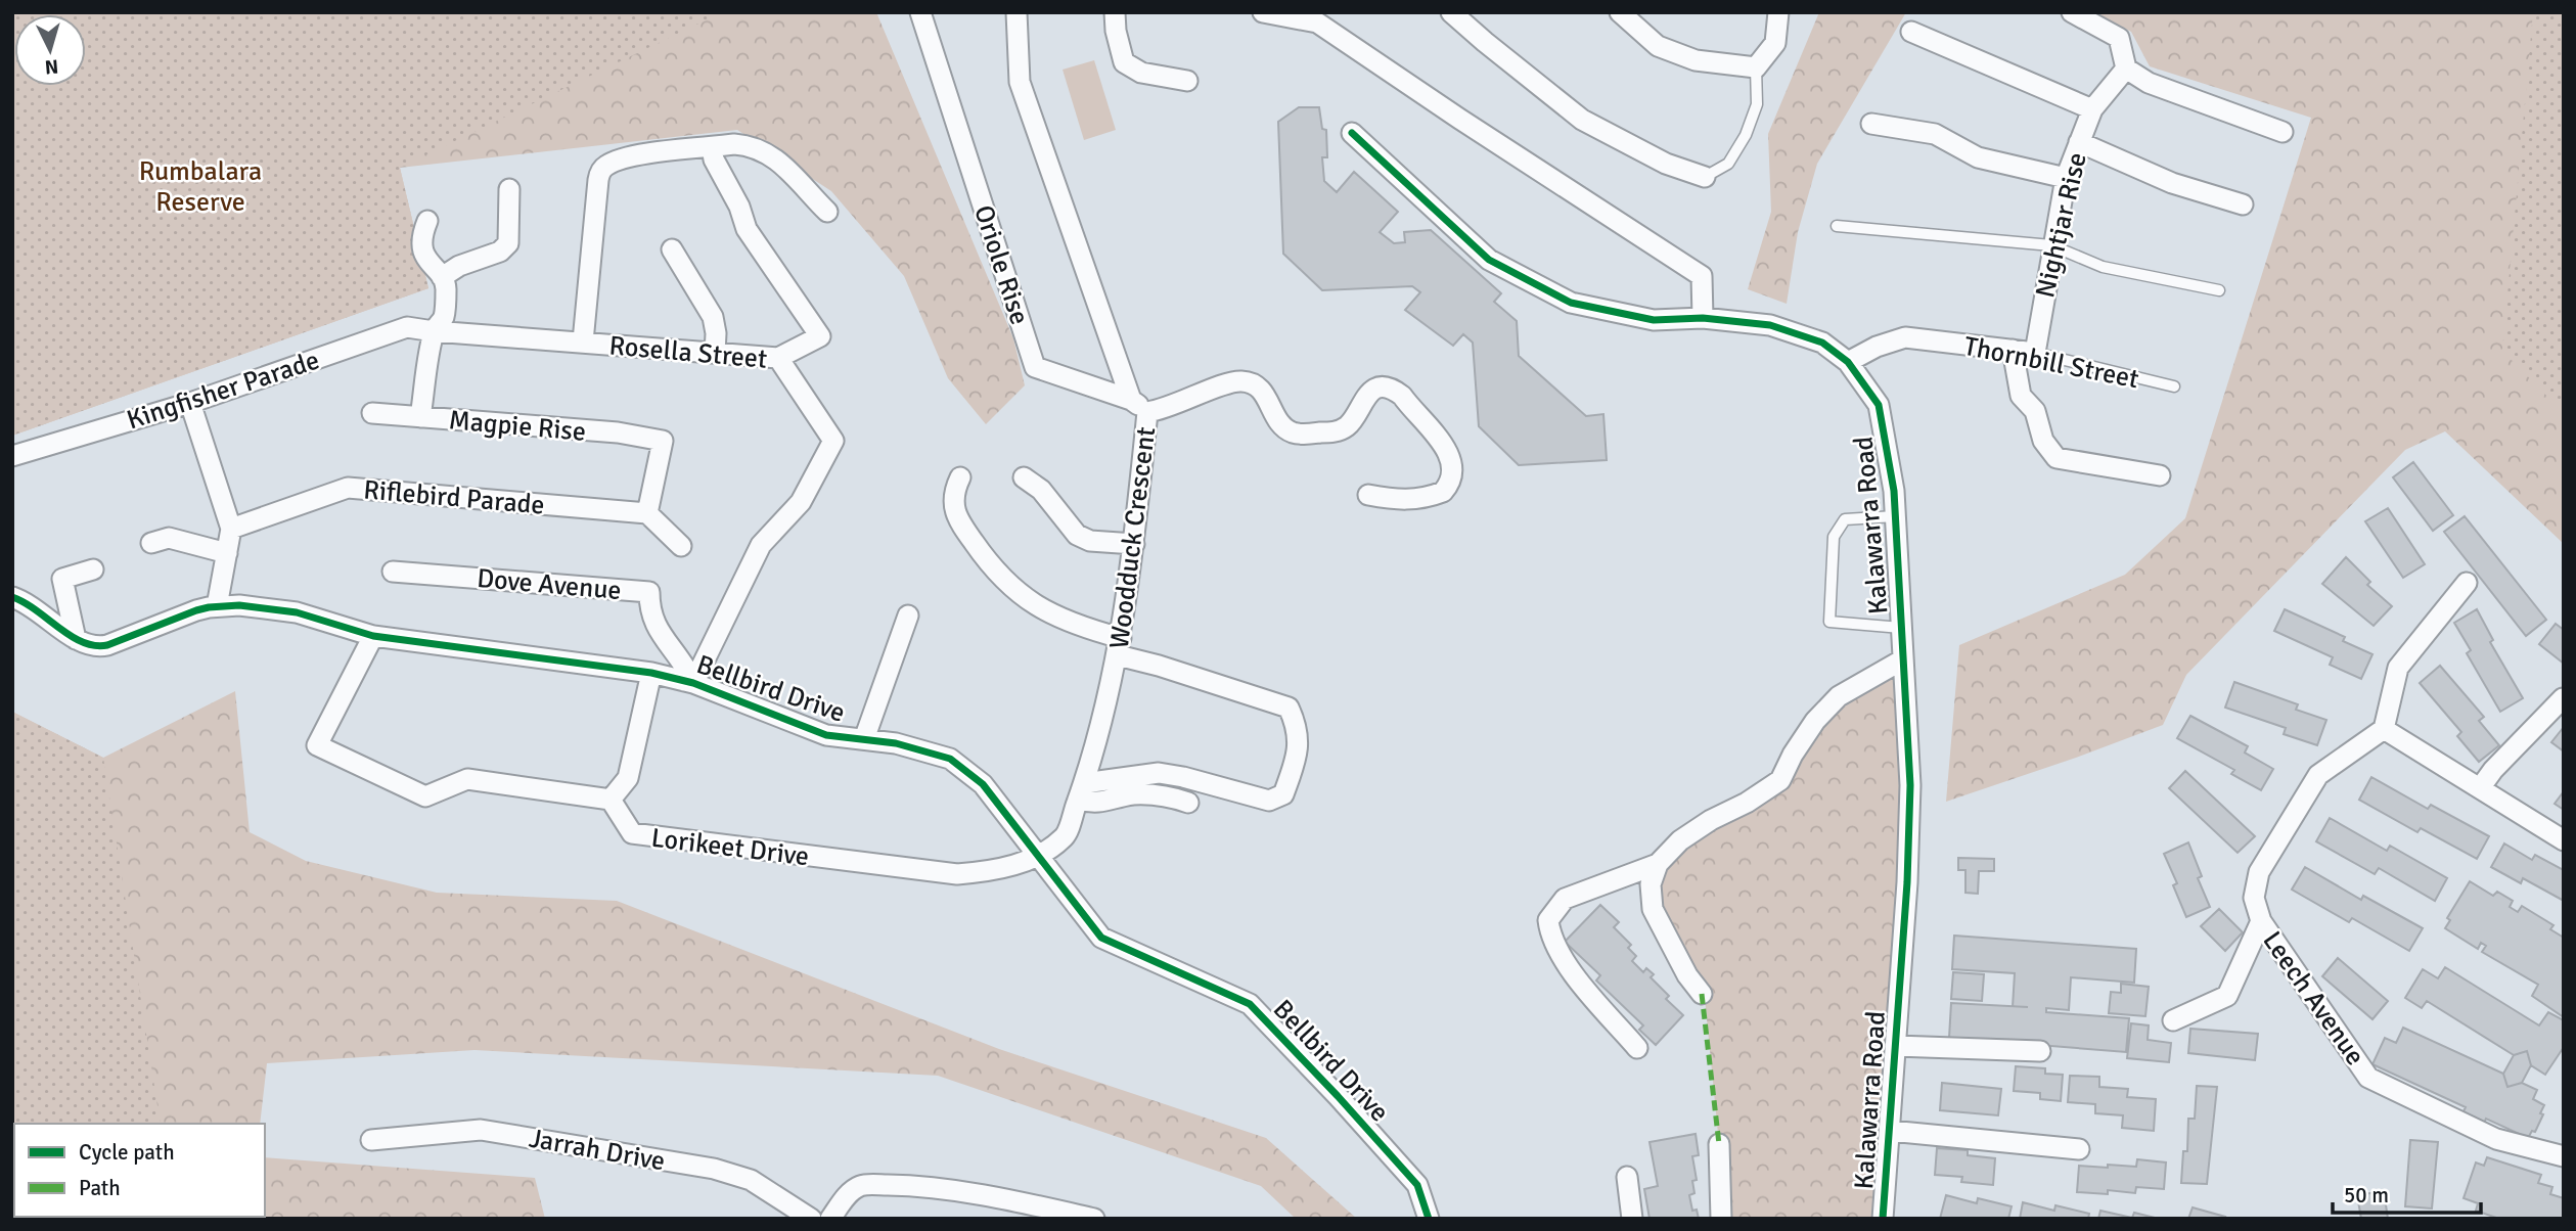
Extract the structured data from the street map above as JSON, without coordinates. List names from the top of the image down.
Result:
{
  "streets": {
    "street": [
      "Nightjar Rise",
      "Oriole Rise",
      "Rosella Street",
      "Thornbill Street",
      "Kingfisher Parade",
      "Magpie Rise",
      "Riflebird Parade",
      "Kalawarra Road",
      "Woodduck Crescent",
      "Dove Avenue",
      "Bellbird Drive",
      "Lorikeet Drive",
      "Leech Avenue",
      "Jarrah Drive"
    ]
  },
  "crossings": [
    ["Nightjar Rise", "Thornbill Street"],
    ["Oriole Rise", "Woodduck Crescent"],
    ["Rosella Street", "Kingfisher Parade"],
    ["Rosella Street", "Dove Avenue"],
    ["Rosella Street", "Bellbird Drive"],
    ["Thornbill Street", "Kalawarra Road"],
    ["Magpie Rise", "Riflebird Parade"],
    ["Woodduck Crescent", "Bellbird Drive"],
    ["Woodduck Crescent", "Lorikeet Drive"],
    ["Dove Avenue", "Bellbird Drive"],
    ["Bellbird Drive", "Lorikeet Drive"]
  ],
  "parks": ["Rumbalara Reserve"],
  "legend": ["Cycle path", "Path"],
  "scale_bar": "50 m",
  "north": "bottom"
}
